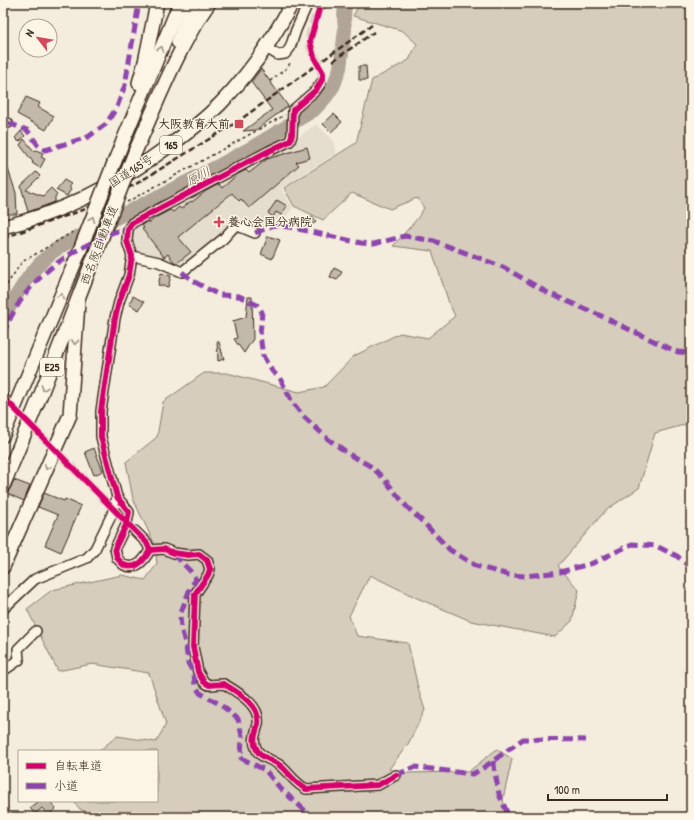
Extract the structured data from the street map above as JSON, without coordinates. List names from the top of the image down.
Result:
{
  "streets": {
    "highway": [
      "165",
      "国道165号",
      "西名阪自動車道",
      "E25"
    ]
  },
  "water": ["原川"],
  "places": {
    "transit": ["大阪教育大前"],
    "health": ["養心会国分病院"]
  },
  "legend": ["自転車道", "小道"],
  "scale_bar": "100 m",
  "north": "top left"
}
